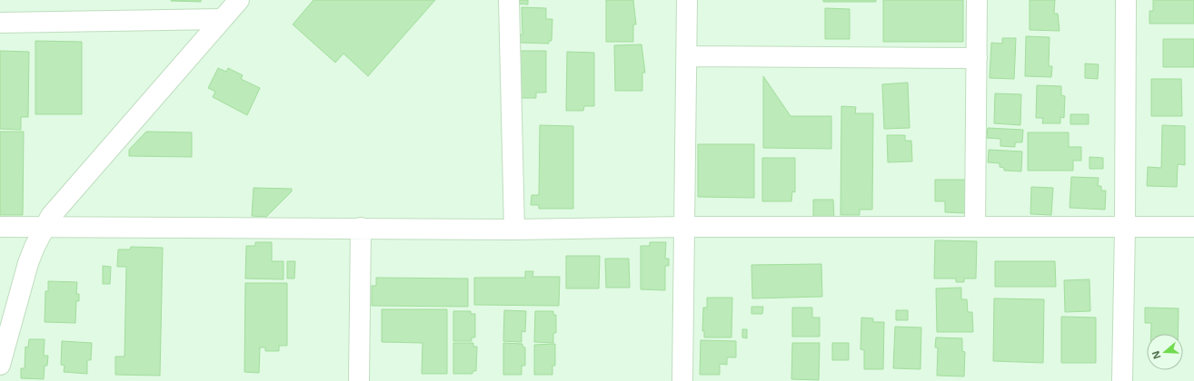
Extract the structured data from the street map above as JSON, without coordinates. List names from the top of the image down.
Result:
{
  "north": "left"
}
